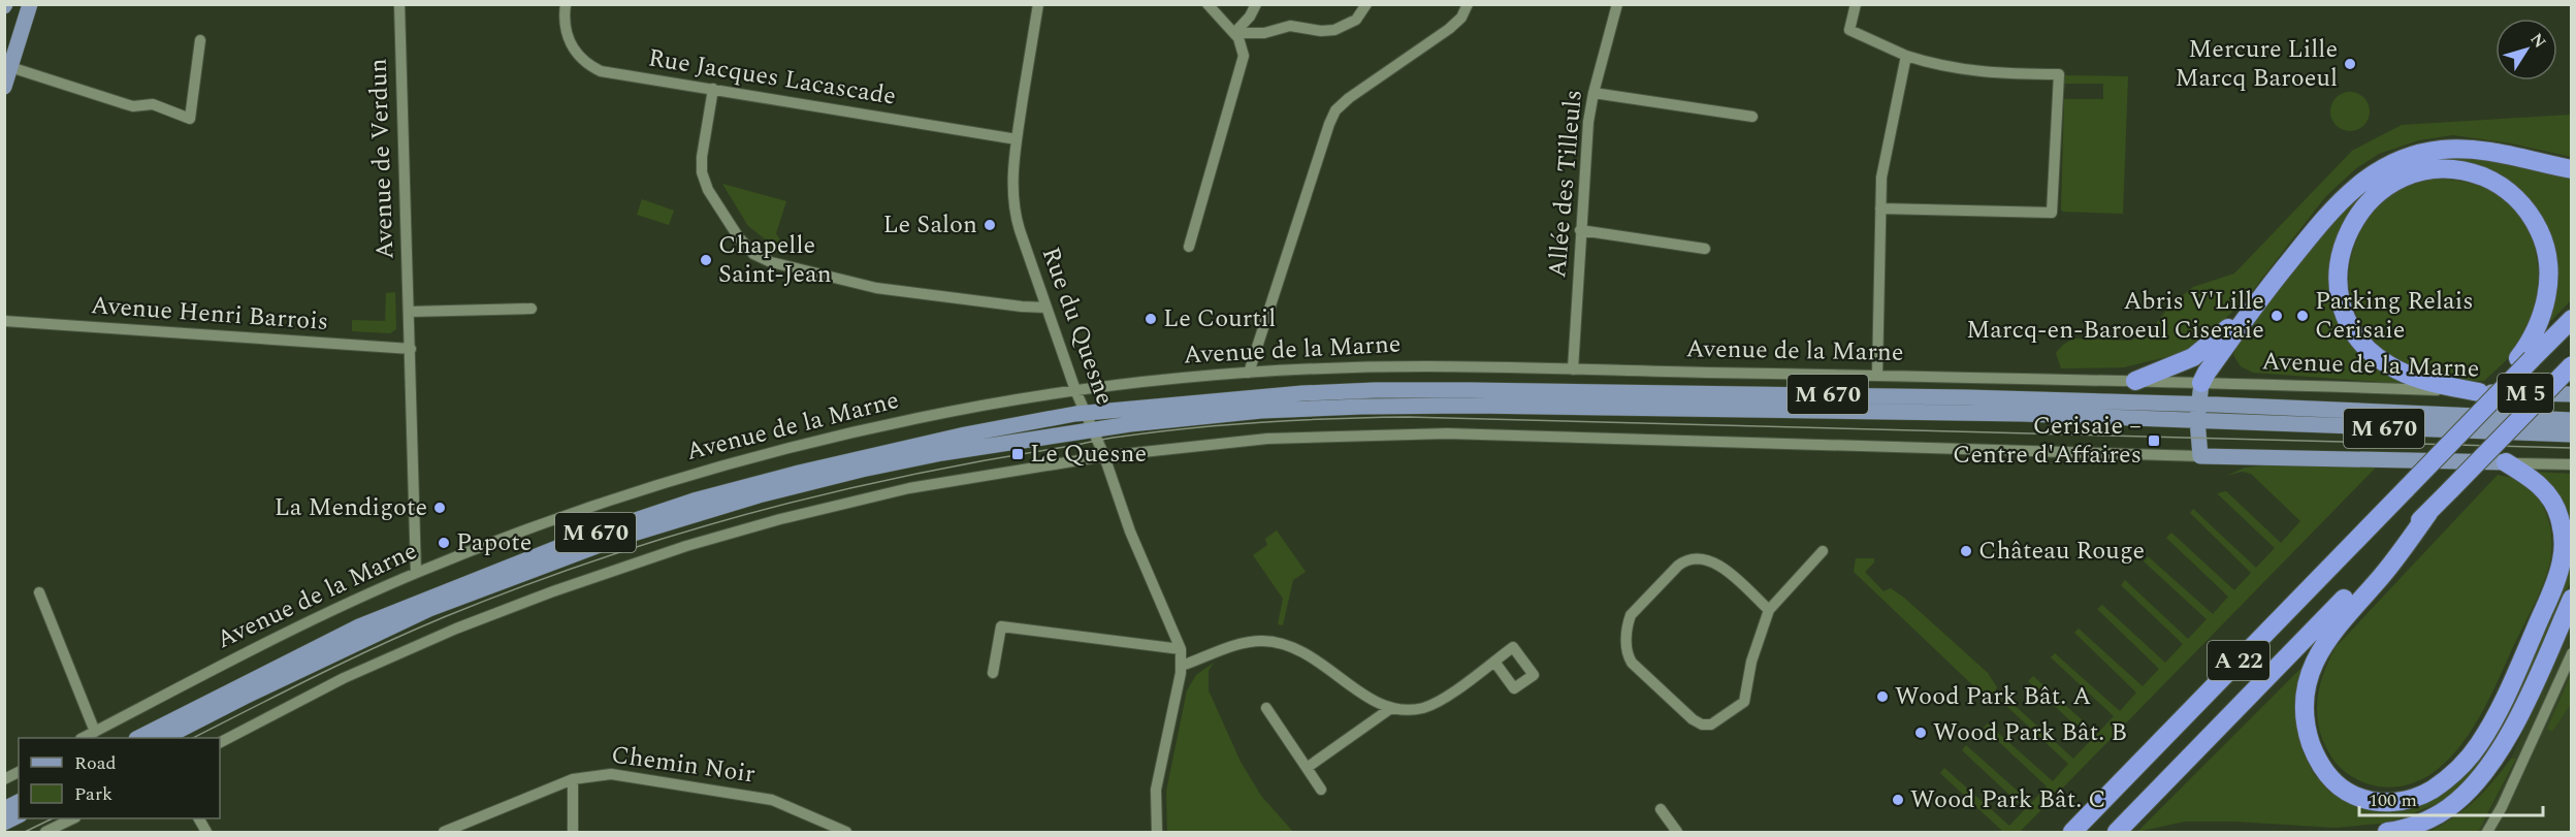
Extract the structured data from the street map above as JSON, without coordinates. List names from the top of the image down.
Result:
{
  "streets": {
    "highway": ["A 22"],
    "main road": ["Avenue de la Marne", "M 5", "M 670"],
    "street": [
      "Rue Jacques Lacascade",
      "Avenue de Verdun",
      "Allée des Tilleuls",
      "Avenue Henri Barrois",
      "Rue du Quesne",
      "Chemin Noir"
    ]
  },
  "crossings": [
    ["Rue Jacques Lacascade", "Rue du Quesne"],
    ["Avenue de Verdun", "Avenue Henri Barrois"],
    ["Avenue de Verdun", "Avenue de la Marne"],
    ["Allée des Tilleuls", "Avenue de la Marne"],
    ["Rue du Quesne", "Avenue de la Marne"]
  ],
  "places": {
    "other": [
      "Mercure Lille Marcq Baroeul",
      "Le Salon",
      "Chapelle Saint-Jean",
      "Abris V'Lille Marcq-en-Baroeul Ciseraie",
      "Parking Relais Cerisaie",
      "Le Courtil",
      "La Mendigote",
      "Papote",
      "Château Rouge",
      "Wood Park Bât. A",
      "Wood Park Bât. B",
      "Wood Park Bât. C"
    ],
    "transit": ["Cerisaie – Centre d'Affaires", "Le Quesne"]
  },
  "legend": ["Road", "Park"],
  "scale_bar": "100 m",
  "north": "top right"
}
